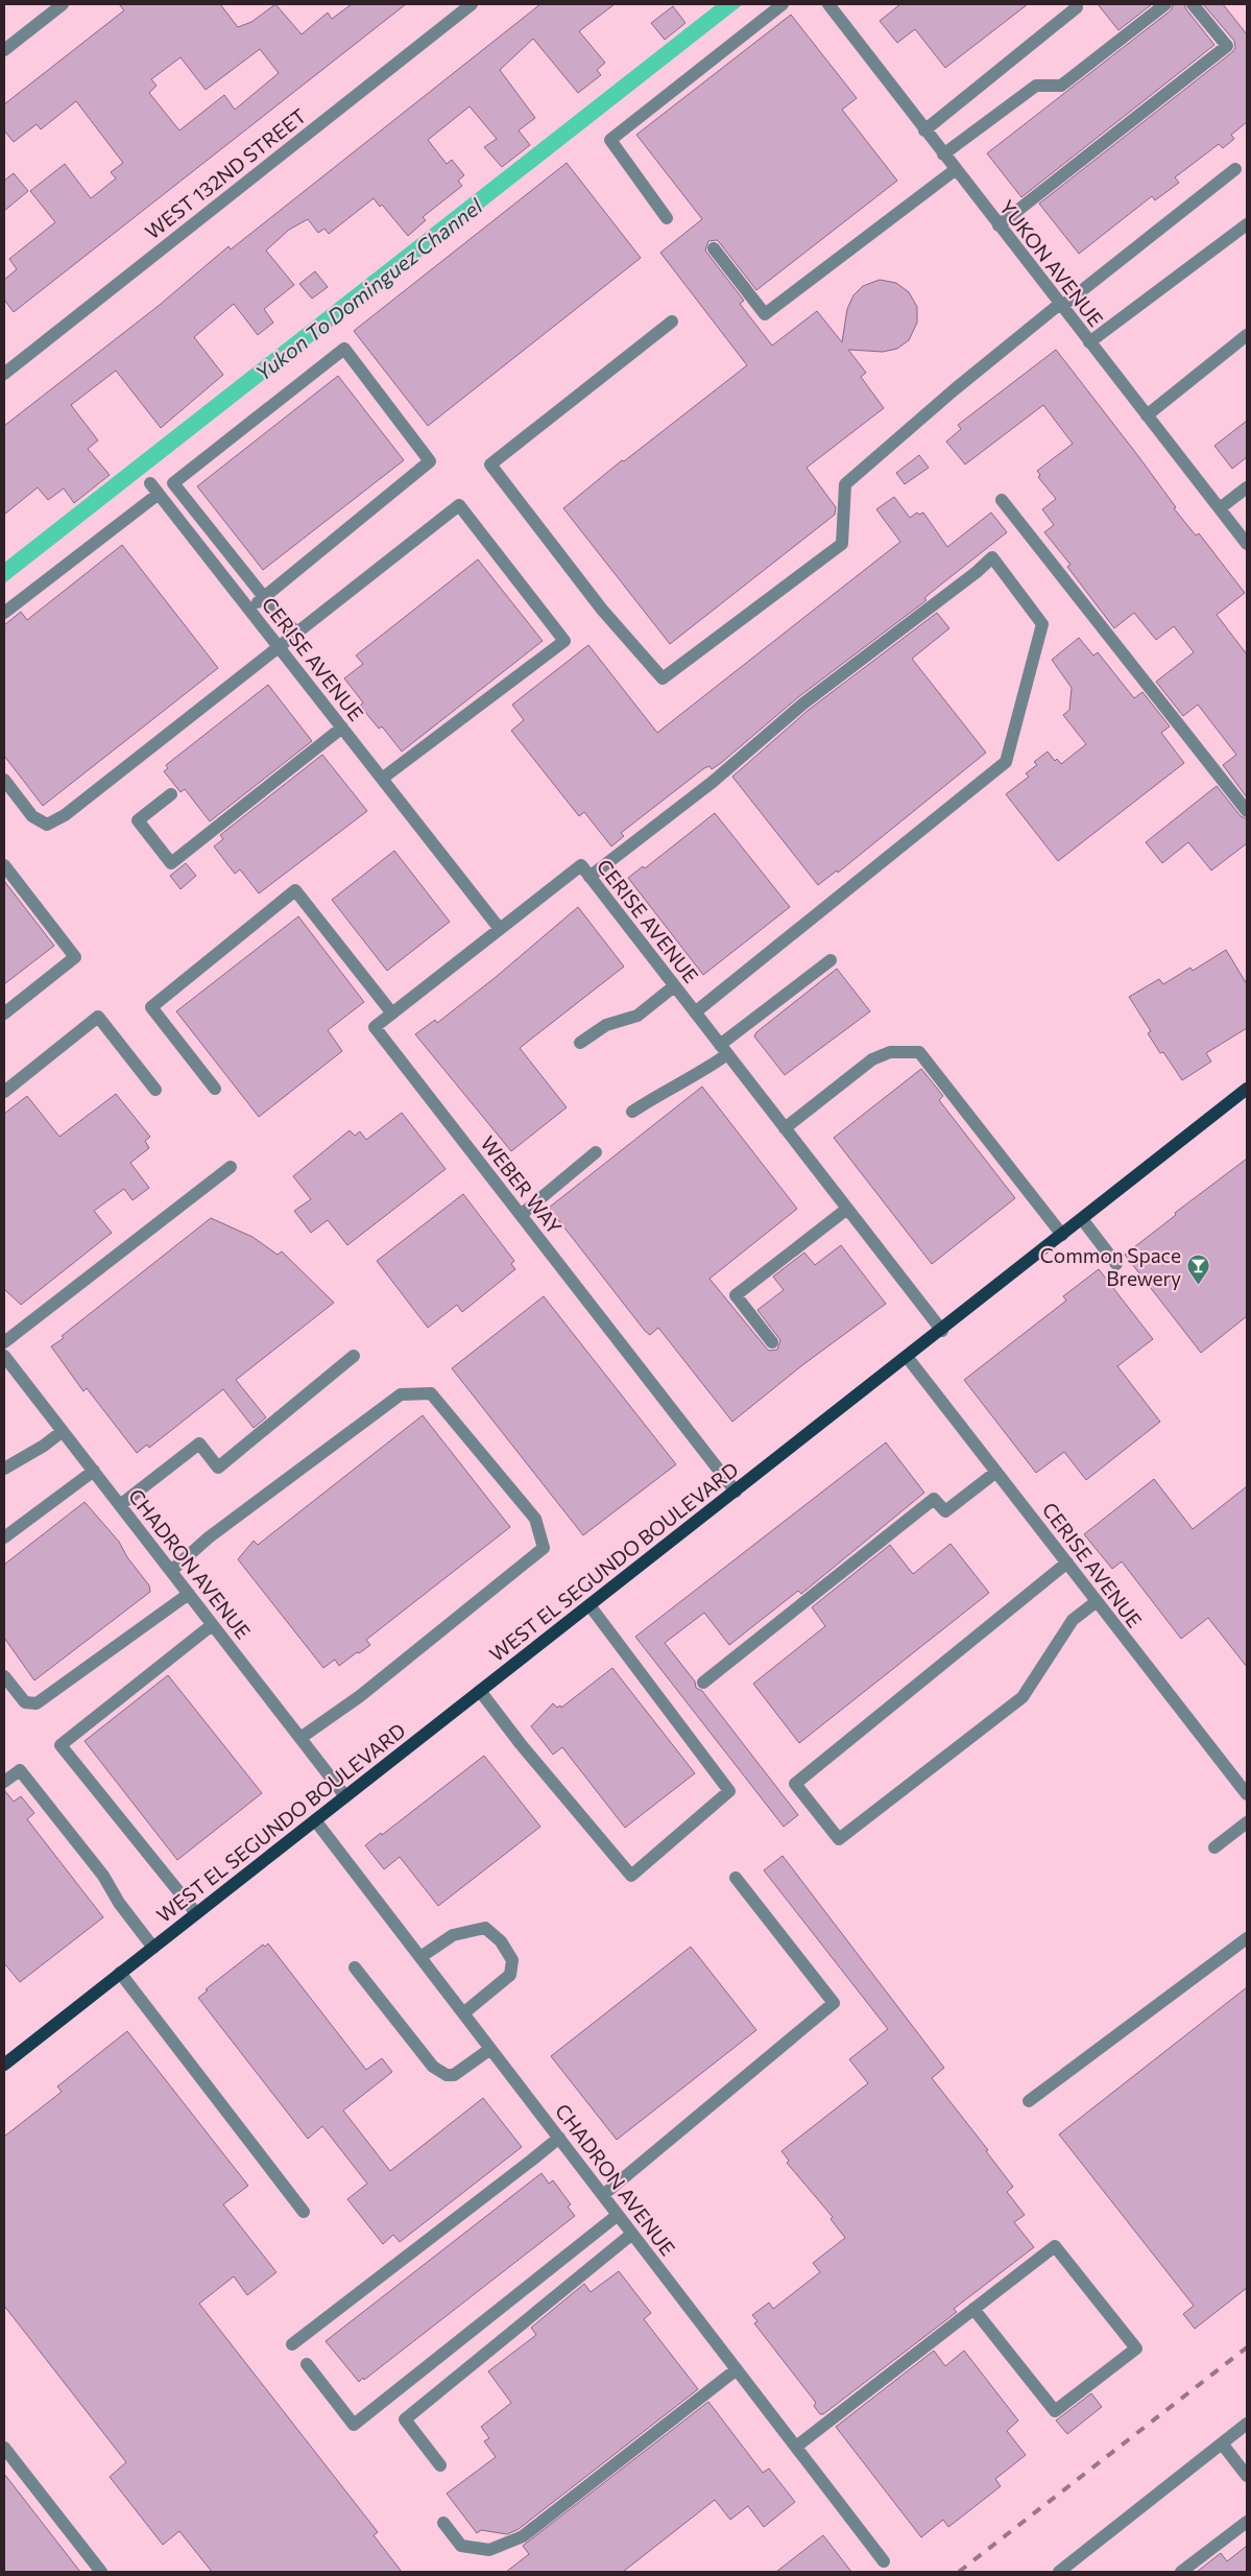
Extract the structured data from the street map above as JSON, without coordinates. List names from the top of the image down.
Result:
{
  "streets": {
    "main road": ["WEST EL SEGUNDO BOULEVARD"],
    "street": [
      "WEST 132ND STREET",
      "YUKON AVENUE",
      "CERISE AVENUE",
      "WEBER WAY",
      "CHADRON AVENUE"
    ]
  },
  "crossings": [
    ["CERISE AVENUE", "WEBER WAY"],
    ["CERISE AVENUE", "WEST EL SEGUNDO BOULEVARD"],
    ["WEBER WAY", "WEST EL SEGUNDO BOULEVARD"],
    ["WEST EL SEGUNDO BOULEVARD", "CHADRON AVENUE"]
  ],
  "water": ["Yukon To Dominguez Channel"],
  "places": {
    "bar": ["Common Space Brewery"]
  }
}
